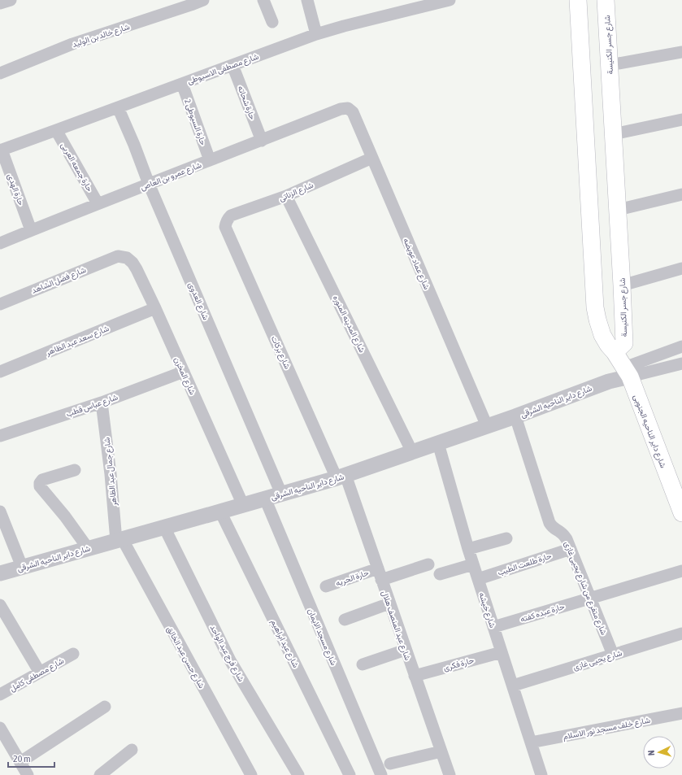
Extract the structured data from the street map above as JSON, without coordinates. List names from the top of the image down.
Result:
{
  "streets": {
    "main road": ["شارع جسر الكنيسة", "شارع داير الناحيه الجنوبى"],
    "street": [
      "شارع خالد بن الوليد",
      "شارع مصطفى الاسيوطى",
      "حارة شحاته",
      "حارة السيوطى 2",
      "حارة جمعه العربى",
      "شارع عمرو بن العاص",
      "حارة الهدى",
      "شارع الزناتى",
      "شارع عماد عويضه",
      "شارع فضل الشاهد",
      "شارع العدوى",
      "شارع المدينه المنوره",
      "شارع سعد عبد الظاهر",
      "شارع بركات",
      "شارع المخزن",
      "شارع داير الناحيه الشرقى",
      "شارع عباس قطب",
      "شارع جمال عبد الظاهر",
      "حارة طلعت الطيب",
      "حارة الحريه",
      "شارع متفرع من شارع يحيى غازى",
      "شارع خيشه",
      "حارة عبده كفته",
      "شارع عبد المنصف هلال",
      "شارع مسجد الايمان",
      "شارع عيد ابراهيم",
      "شارع فرج عبد الواحد",
      "شارع حسن عبد الخالق",
      "شارع يحيى غازى",
      "حارة فكرى",
      "شارع مصطفى كامل",
      "شارع خلف مسجد نور الاسلام"
    ]
  },
  "crossings": [
    ["شارع جسر الكنيسة", "شارع داير الناحيه الجنوبى"],
    ["شارع مصطفى الاسيوطى", "حارة شحاته"],
    ["شارع مصطفى الاسيوطى", "حارة السيوطى 2"],
    ["شارع مصطفى الاسيوطى", "حارة جمعه العربى"],
    ["شارع مصطفى الاسيوطى", "حارة الهدى"],
    ["شارع مصطفى الاسيوطى", "شارع العدوى"],
    ["حارة شحاته", "شارع عمرو بن العاص"],
    ["حارة السيوطى 2", "شارع عمرو بن العاص"],
    ["حارة جمعه العربى", "شارع عمرو بن العاص"],
    ["شارع عمرو بن العاص", "حارة الهدى"],
    ["شارع عمرو بن العاص", "شارع عماد عويضه"],
    ["شارع عمرو بن العاص", "شارع العدوى"],
    ["شارع الزناتى", "شارع عماد عويضه"],
    ["شارع الزناتى", "شارع المدينه المنوره"],
    ["شارع الزناتى", "شارع بركات"],
    ["شارع عماد عويضه", "شارع داير الناحيه الشرقى"],
    ["شارع فضل الشاهد", "شارع المخزن"],
    ["شارع العدوى", "شارع داير الناحيه الشرقى"],
    ["شارع المدينه المنوره", "شارع داير الناحيه الشرقى"],
    ["شارع سعد عبد الظاهر", "شارع المخزن"],
    ["شارع بركات", "شارع داير الناحيه الشرقى"],
    ["شارع بركات", "شارع عبد المنصف هلال"],
    ["شارع المخزن", "شارع داير الناحيه الشرقى"],
    ["شارع المخزن", "شارع عباس قطب"],
    ["شارع داير الناحيه الشرقى", "شارع داير الناحيه الجنوبى"],
    ["شارع داير الناحيه الشرقى", "شارع جمال عبد الظاهر"],
    ["شارع داير الناحيه الشرقى", "شارع متفرع من شارع يحيى غازى"],
    ["شارع داير الناحيه الشرقى", "شارع خيشه"],
    ["شارع داير الناحيه الشرقى", "شارع عبد المنصف هلال"],
    ["شارع داير الناحيه الشرقى", "شارع مسجد الايمان"],
    ["شارع داير الناحيه الشرقى", "شارع عيد ابراهيم"],
    ["شارع داير الناحيه الشرقى", "شارع فرج عبد الواحد"],
    ["شارع داير الناحيه الشرقى", "شارع حسن عبد الخالق"],
    ["شارع عباس قطب", "شارع جمال عبد الظاهر"],
    ["شارع جمال عبد الظاهر", "شارع حسن عبد الخالق"],
    ["حارة طلعت الطيب", "شارع متفرع من شارع يحيى غازى"],
    ["حارة طلعت الطيب", "شارع خيشه"],
    ["حارة الحريه", "شارع عبد المنصف هلال"],
    ["شارع متفرع من شارع يحيى غازى", "حارة عبده كفته"],
    ["شارع متفرع من شارع يحيى غازى", "شارع يحيى غازى"],
    ["شارع خيشه", "حارة عبده كفته"],
    ["شارع خيشه", "شارع يحيى غازى"],
    ["شارع خيشه", "حارة فكرى"],
    ["شارع خيشه", "شارع خلف مسجد نور الاسلام"],
    ["شارع عبد المنصف هلال", "حارة فكرى"]
  ],
  "scale_bar": "20 m",
  "north": "left"
}
